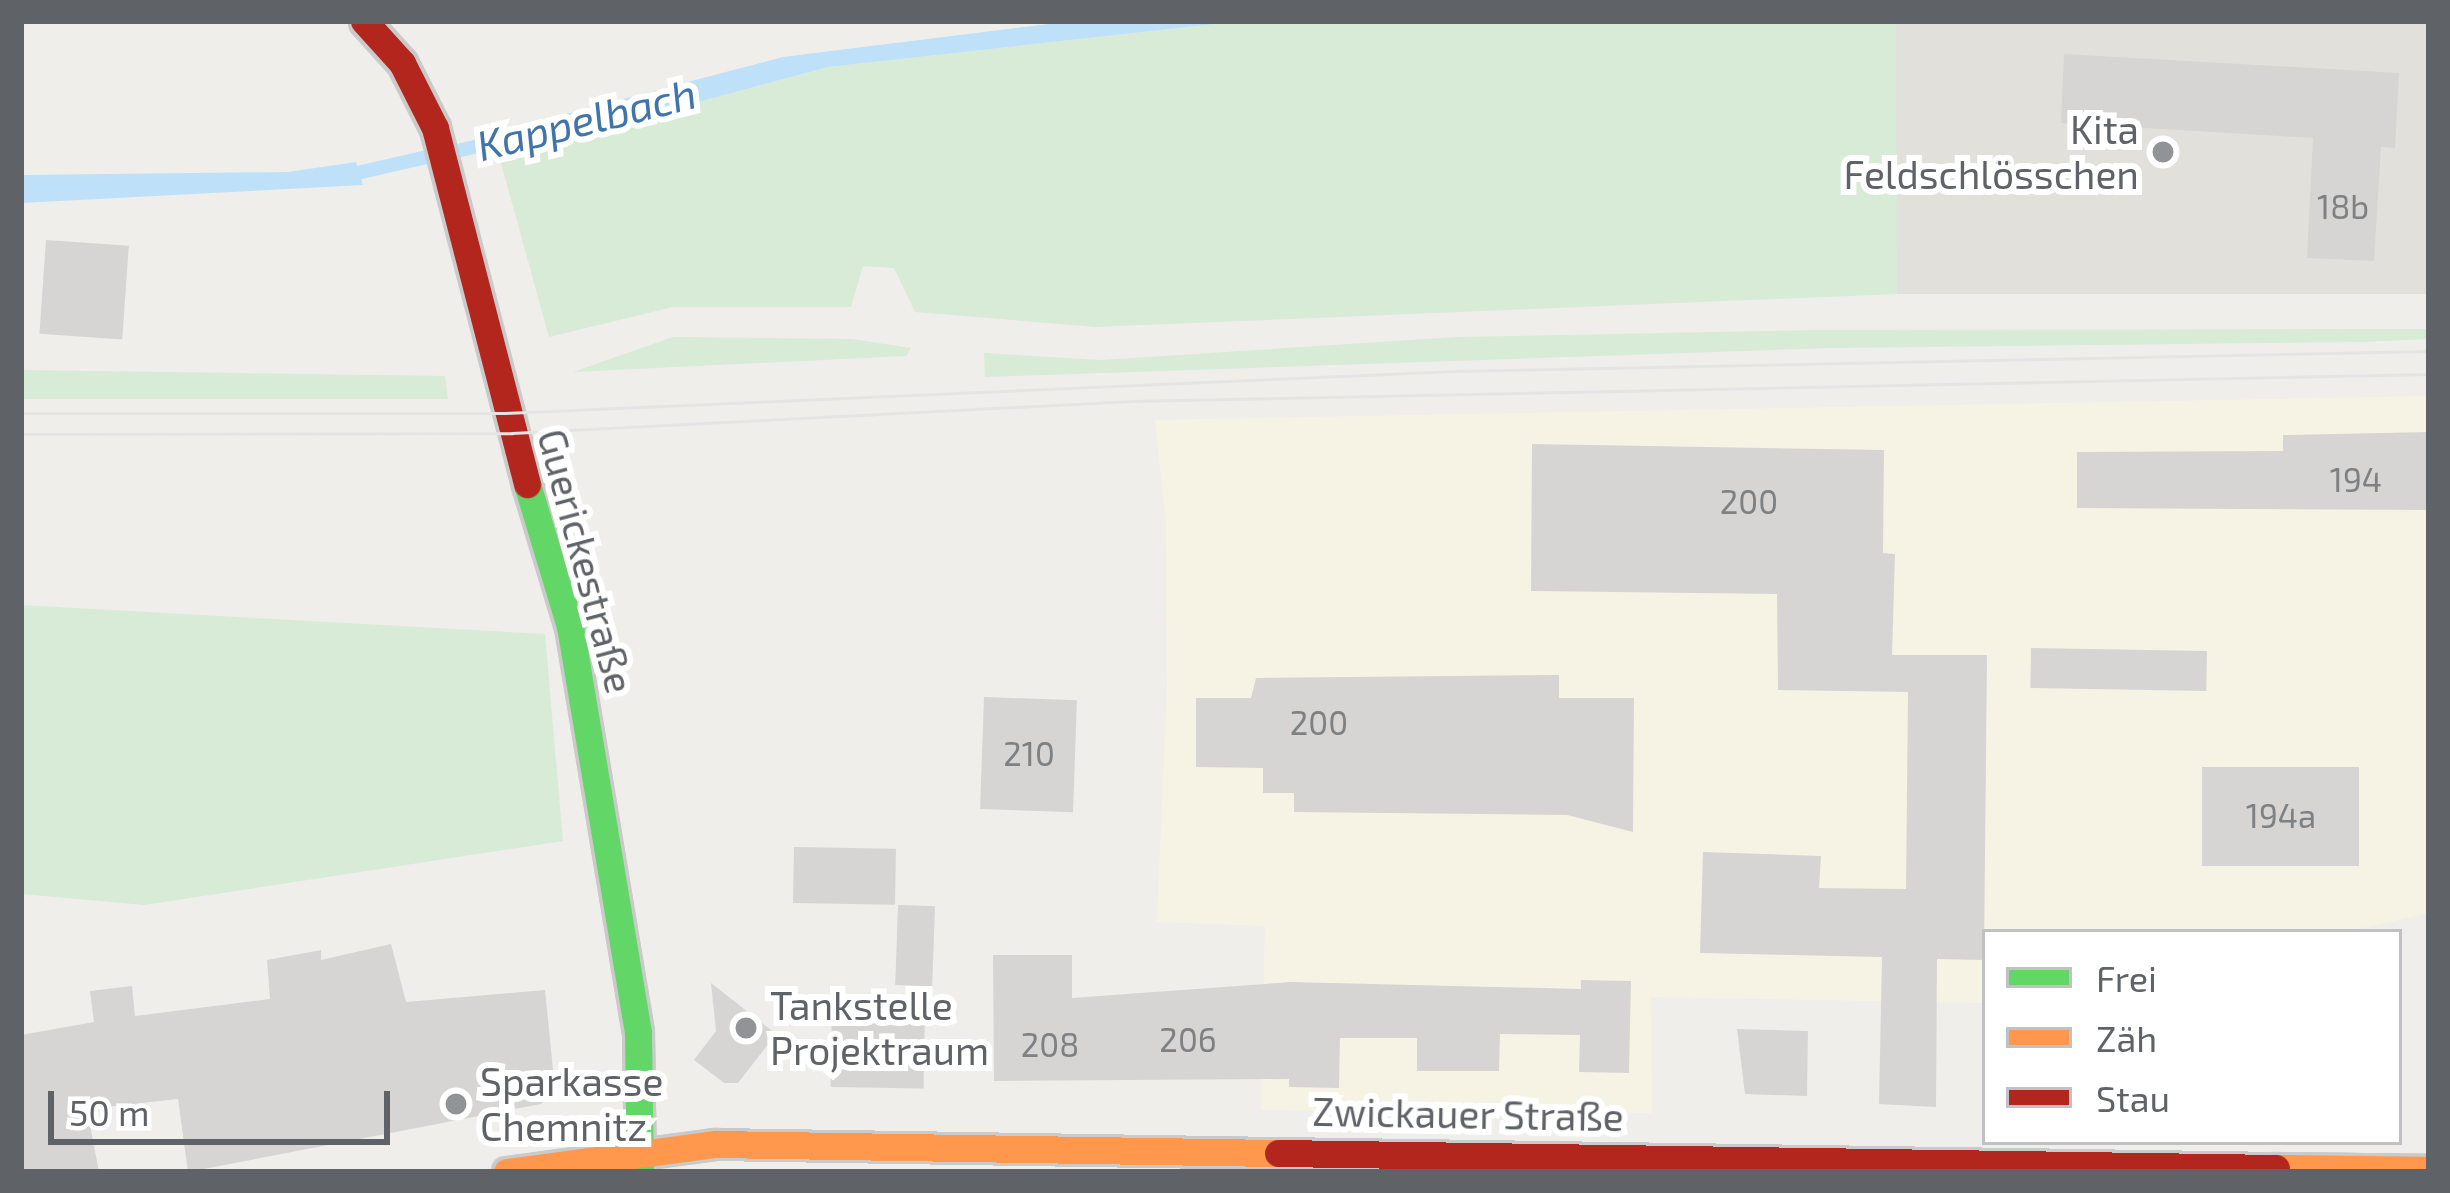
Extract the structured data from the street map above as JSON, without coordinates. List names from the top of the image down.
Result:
{
  "streets": {
    "main road": ["Guerickestraße", "Zwickauer Straße"]
  },
  "crossings": [
    ["Guerickestraße", "Zwickauer Straße"]
  ],
  "water": ["Kappelbach"],
  "places": ["Kita Feldschlösschen", "Tankstelle Projektraum", "Sparkasse Chemnitz"],
  "house_numbers": [
    "18b",
    "194",
    "200",
    "200",
    "210",
    "194a",
    "206",
    "208"
  ],
  "legend": ["Frei", "Zäh", "Stau"],
  "scale_bar": "50 m"
}
